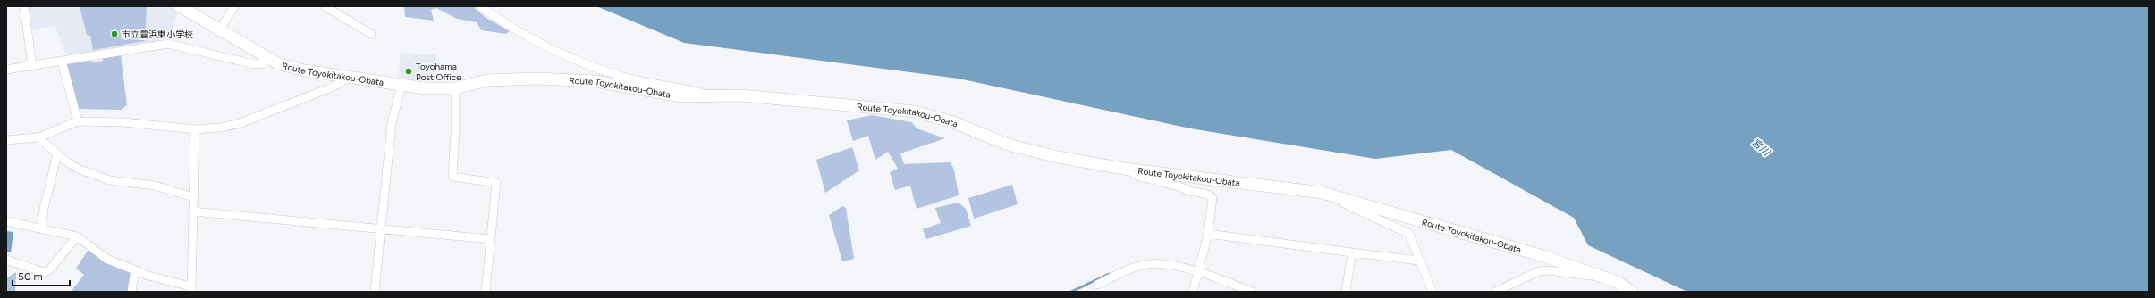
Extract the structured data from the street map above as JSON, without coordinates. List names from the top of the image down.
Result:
{
  "streets": {
    "main road": ["Route Toyokitakou-Obata"]
  },
  "water": ["宮川"],
  "places": ["市立豊浜東小学校", "Toyohama Post Office"],
  "scale_bar": "50 m"
}
